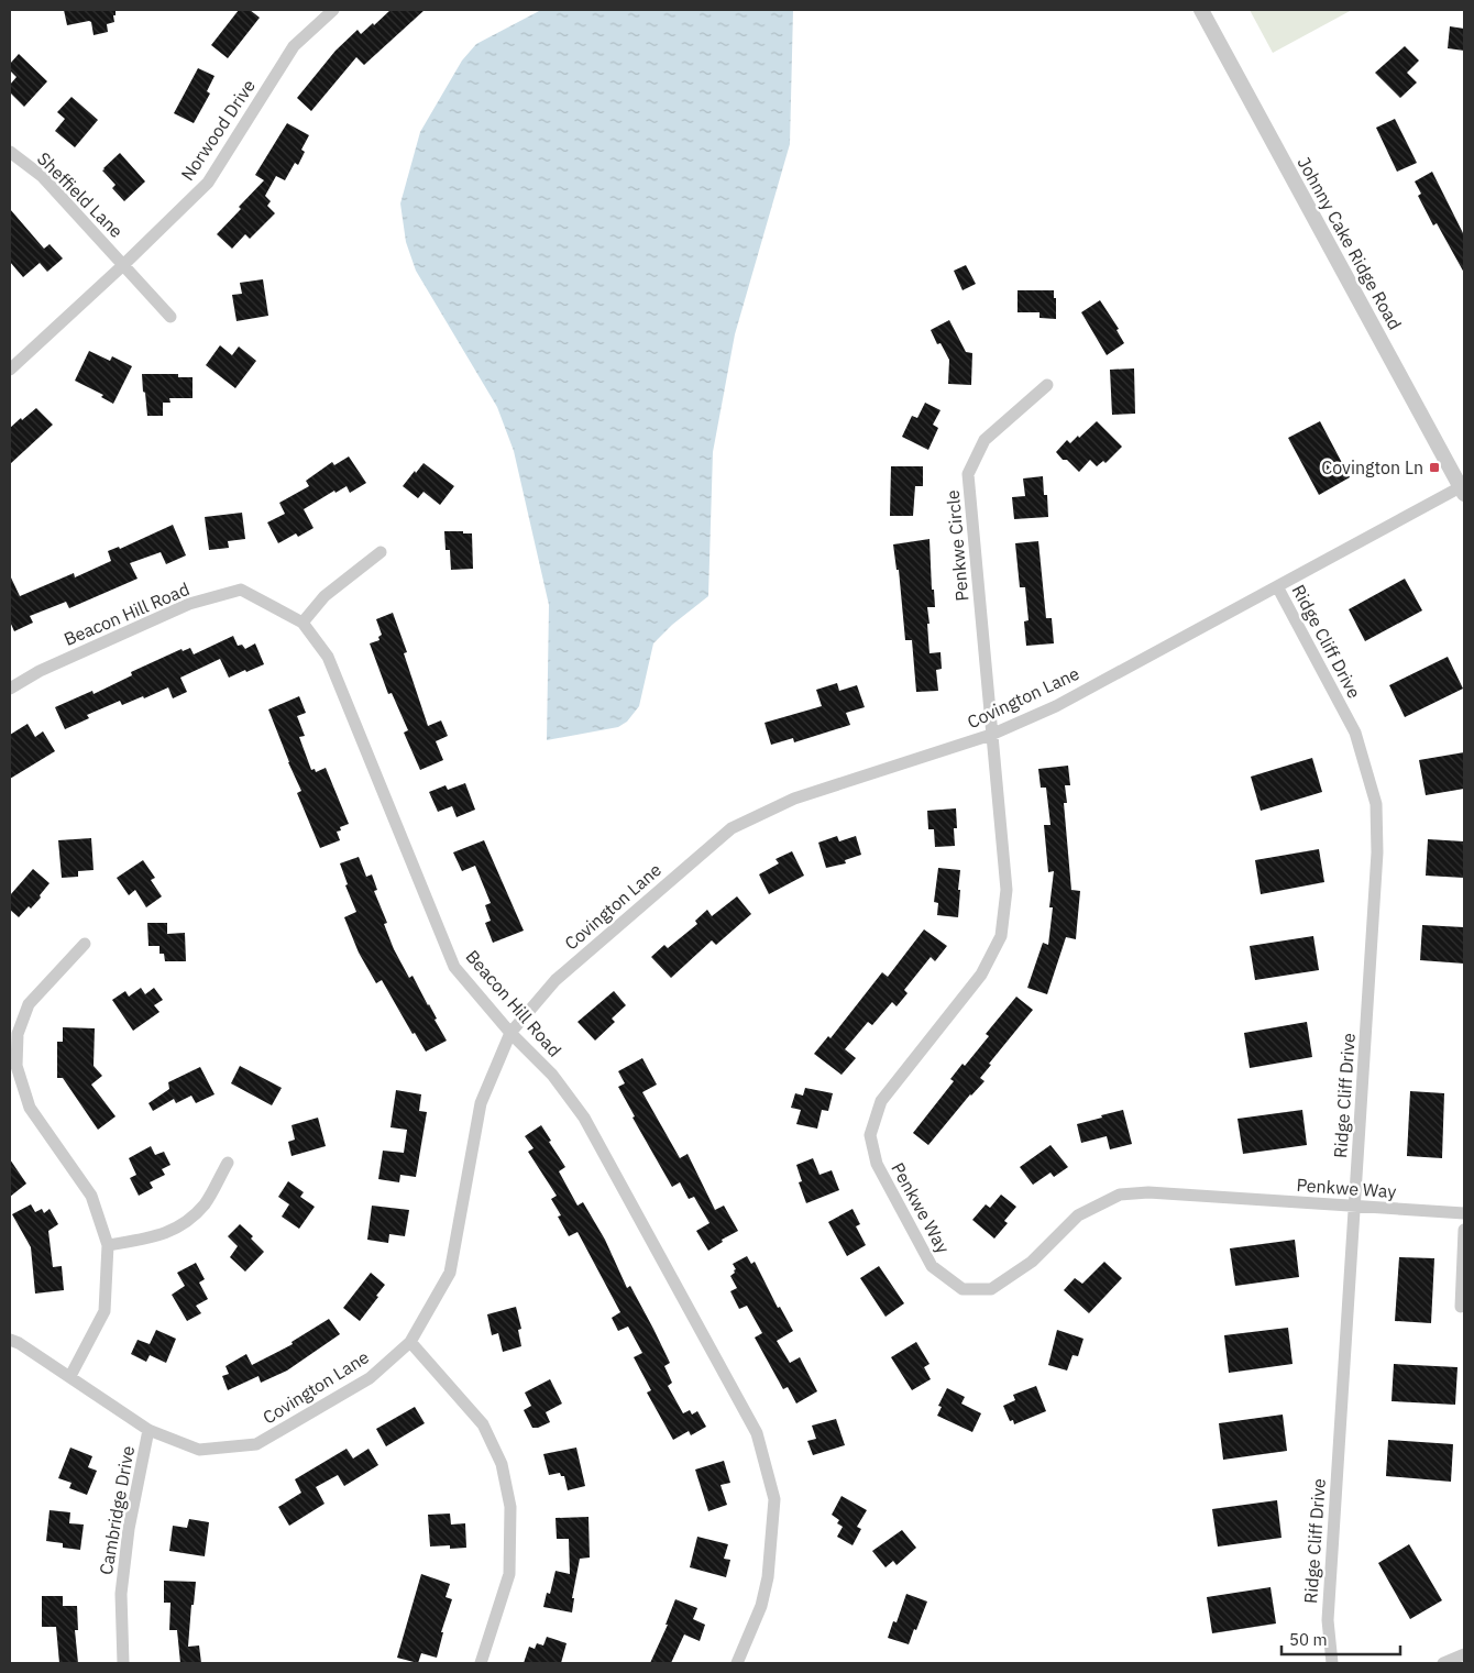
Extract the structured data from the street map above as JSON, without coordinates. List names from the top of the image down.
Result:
{
  "streets": {
    "street": [
      "Norwood Drive",
      "Sheffield Lane",
      "Johnny Cake Ridge Road",
      "Penkwe Circle",
      "Beacon Hill Road",
      "Ridge Cliff Drive",
      "Covington Lane",
      "Penkwe Way",
      "Cambridge Drive"
    ]
  },
  "crossings": [
    ["Norwood Drive", "Sheffield Lane"],
    ["Johnny Cake Ridge Road", "Covington Lane"],
    ["Penkwe Circle", "Covington Lane"],
    ["Penkwe Circle", "Penkwe Way"],
    ["Beacon Hill Road", "Covington Lane"],
    ["Ridge Cliff Drive", "Covington Lane"],
    ["Ridge Cliff Drive", "Penkwe Way"],
    ["Covington Lane", "Penkwe Way"],
    ["Covington Lane", "Cambridge Drive"]
  ],
  "places": {
    "transit": ["Covington Ln"]
  },
  "scale_bar": "50 m"
}
